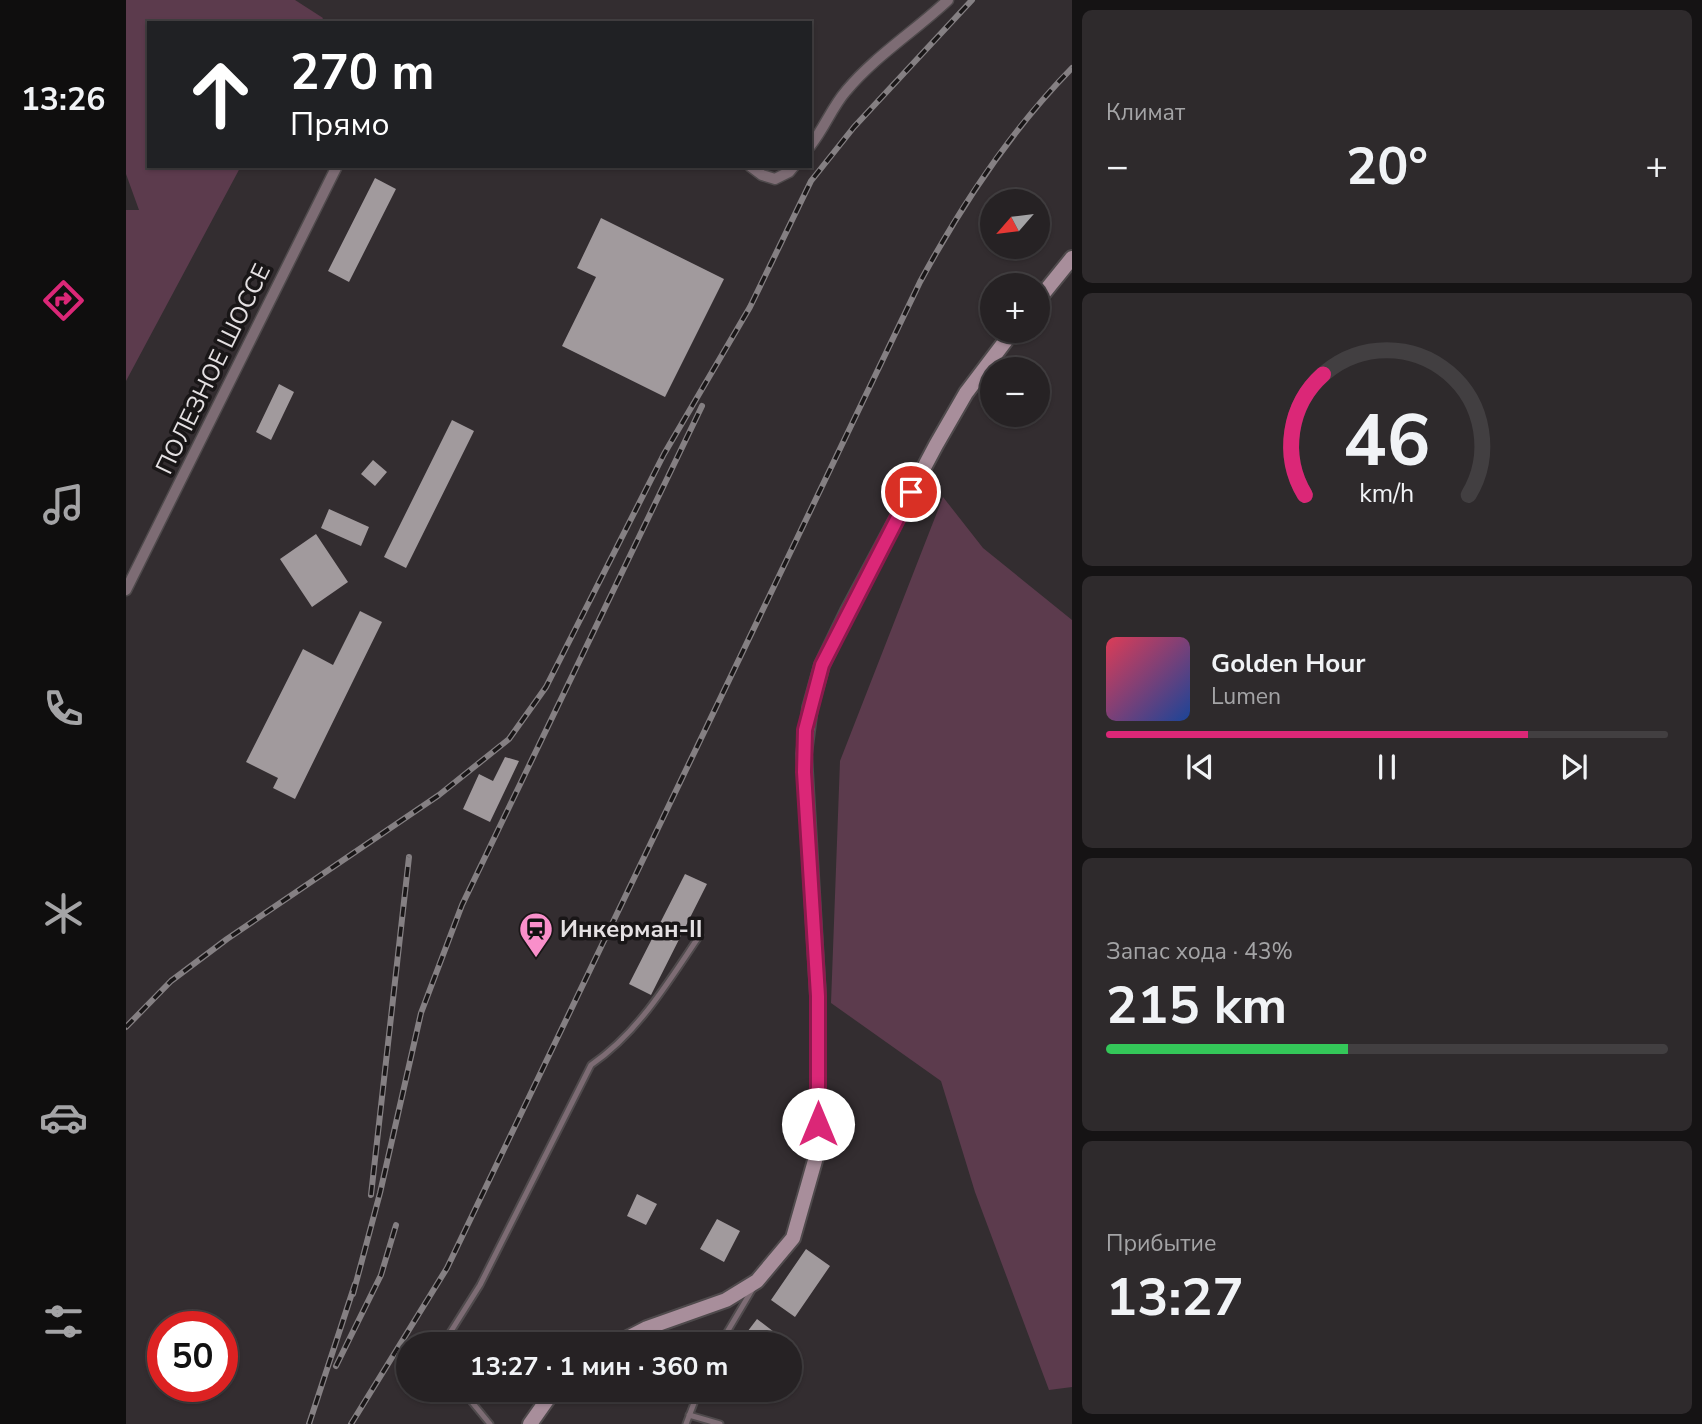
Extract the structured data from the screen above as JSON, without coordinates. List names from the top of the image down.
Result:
{
  "streets": {
    "street": ["ПОЛЕЗНОЕ ШОССЕ"]
  },
  "places": {
    "station": ["Инкерман-II"]
  },
  "north": "bottom left",
  "page": {
    "tabs": "13:26",
    "tile": [
      "Климат",
      ["Запас хода · 43%", "215 km"],
      ["Прибытие", "13:27"]
    ],
    "turn": ["270 m", "Прямо"],
    "heat": ["−", "20°", "+"],
    "map_buttons": ["+", "−"],
    "song": ["Golden Hour", "Lumen"],
    "limit": "50",
    "trip": "13:27 · 1 мин · 360 m",
    "gauge": ["46", "km/h"]
  }
}
